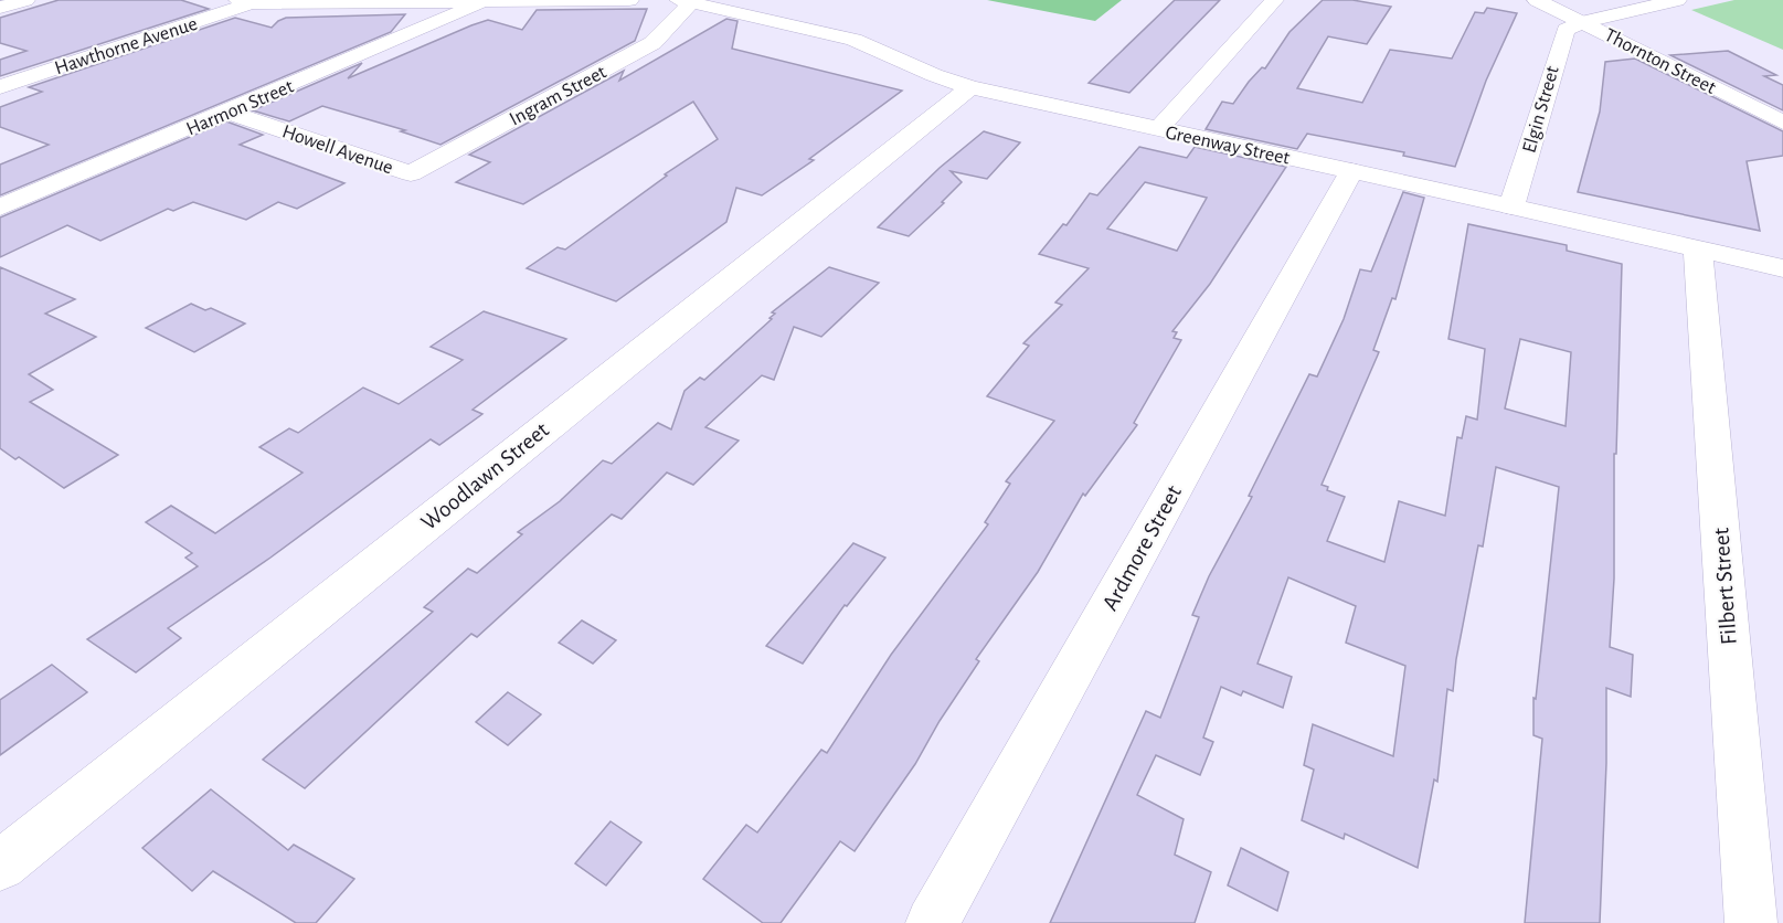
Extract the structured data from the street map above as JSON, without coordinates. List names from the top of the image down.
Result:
{
  "streets": {
    "street": [
      "Hawthorne Avenue",
      "Thornton Street",
      "Ingram Street",
      "Harmon Street",
      "Elgin Street",
      "Greenway Street",
      "Howell Avenue",
      "Woodlawn Street",
      "Ardmore Street",
      "Filbert Street"
    ]
  },
  "crossings": [
    ["Thornton Street", "Elgin Street"],
    ["Ingram Street", "Greenway Street"],
    ["Ingram Street", "Howell Avenue"],
    ["Harmon Street", "Howell Avenue"],
    ["Elgin Street", "Greenway Street"],
    ["Greenway Street", "Woodlawn Street"],
    ["Greenway Street", "Ardmore Street"],
    ["Greenway Street", "Filbert Street"]
  ]
}
